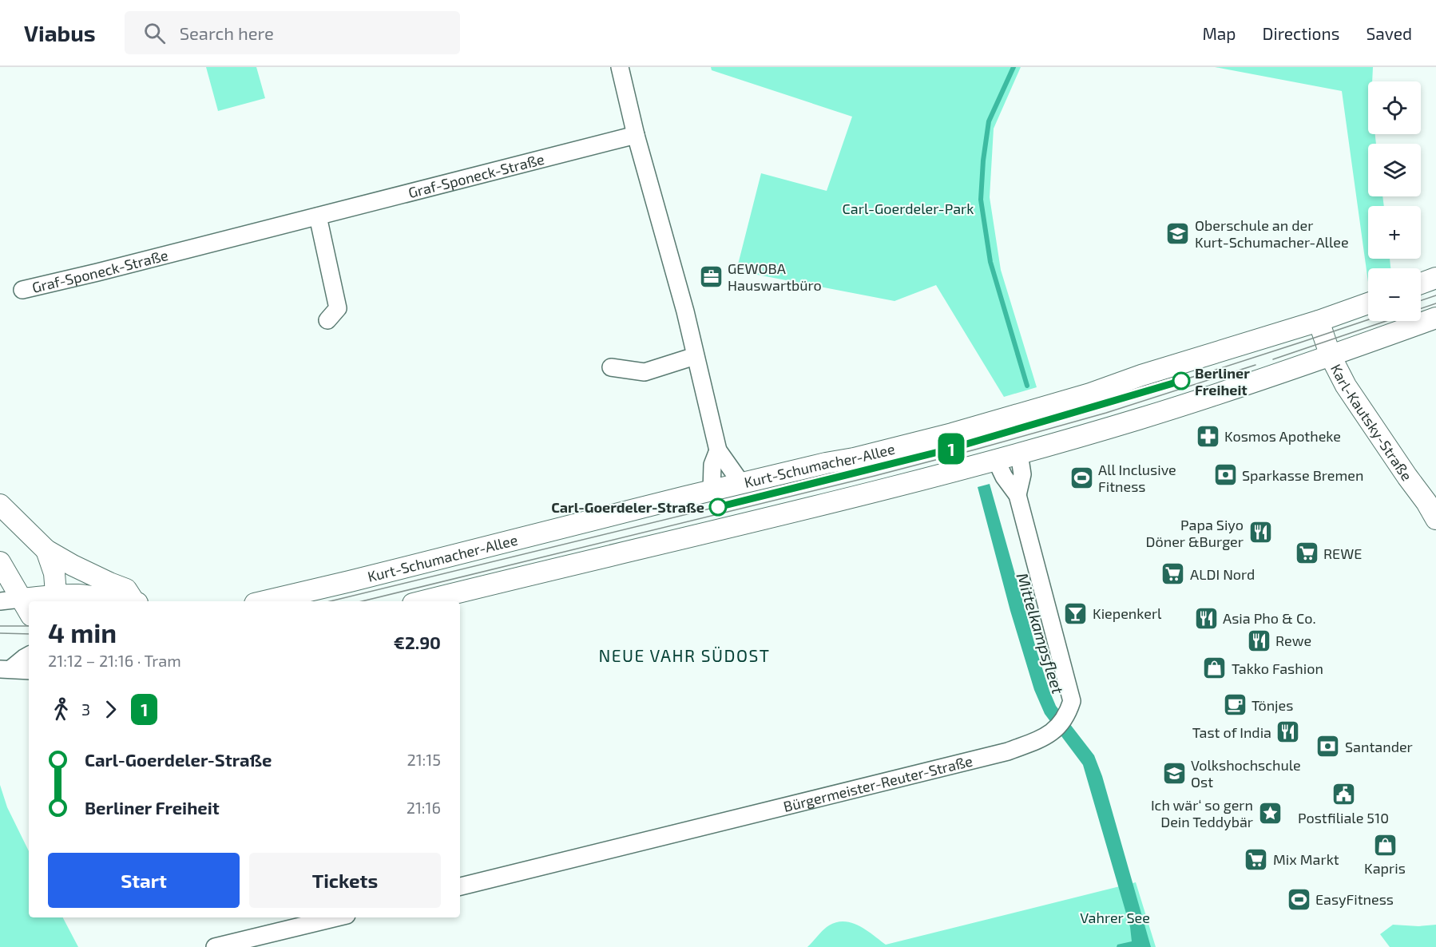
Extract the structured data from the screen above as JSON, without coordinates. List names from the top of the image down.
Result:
{
  "streets": {
    "street": [
      "Graf-Sponeck-Straße",
      "Karl-Kautsky-Straße",
      "Kurt-Schumacher-Allee",
      "Bürgermeister-Reuter-Straße"
    ]
  },
  "crossings": [
    ["Karl-Kautsky-Straße", "Kurt-Schumacher-Allee"]
  ],
  "districts": ["NEUE VAHR SÜDOST"],
  "water": ["Mittelkampsfleet"],
  "parks": ["Carl-Goerdeler-Park", "Vahrer See"],
  "places": {
    "school or university": ["Oberschule an der Kurt-Schumacher-Allee", "Volkshochschule Ost"],
    "office": ["GEWOBA Hauswartbüro"],
    "other": ["Berliner Freiheit", "Carl-Goerdeler-Straße"],
    "pharmacy": ["Kosmos Apotheke"],
    "bank": ["Sparkasse Bremen", "Santander"],
    "sports": ["All Inclusive Fitness", "EasyFitness"],
    "restaurant": [
      "Papa Siyo Döner &Burger",
      "Asia Pho & Co.",
      "Rewe",
      "Tast of India"
    ],
    "supermarket": ["REWE", "ALDI Nord", "Mix Markt"],
    "bar": ["Kiepenkerl"],
    "shop": ["Takko Fashion", "Kapris"],
    "cafe": ["Tönjes"],
    "public building": ["Postfiliale 510"],
    "place": ["Ich wär‘ so gern Dein Teddybär"]
  },
  "lines": ["tram line 1"],
  "page": {
    "header": "Viabus",
    "search": "Search here",
    "nav": ["Map", "Directions", "Saved"],
    "on_map": "1",
    "map_buttons": ["+", "−"],
    "heading": ["4 min", "21:12 – 21:16 · Tram", "€2.90"],
    "legs": ["3", "1"],
    "list": [
      {
        "name": "Carl-Goerdeler-Straße",
        "value": "21:15"
      },
      {
        "name": "Berliner Freiheit",
        "value": "21:16"
      }
    ],
    "buttons": ["Start", "Tickets"]
  }
}
